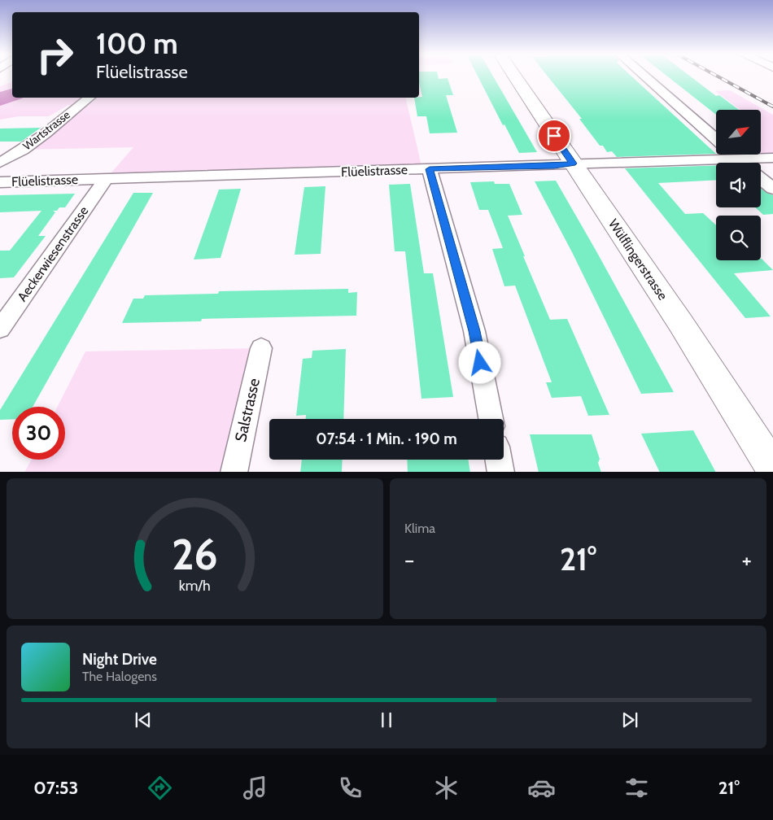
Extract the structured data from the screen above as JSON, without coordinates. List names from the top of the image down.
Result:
{
  "streets": {
    "main road": ["Wülflingerstrasse"],
    "street": [
      "Wartstrasse",
      "Flüelistrasse",
      "Aeckerwiesenstrasse",
      "Salstrasse"
    ]
  },
  "crossings": [
    ["Flüelistrasse", "Aeckerwiesenstrasse"],
    ["Flüelistrasse", "Wülflingerstrasse"]
  ],
  "north": "top right",
  "page": {
    "turn": ["100 m", "Flüelistrasse"],
    "limit": "30",
    "trip": "07:54 · 1 Min. · 190 m",
    "tile": "Klima",
    "heat": ["−", "21°", "+"],
    "song": ["Night Drive", "The Halogens"],
    "tabs": ["07:53", "21°"],
    "gauge": ["26", "km/h"]
  }
}
